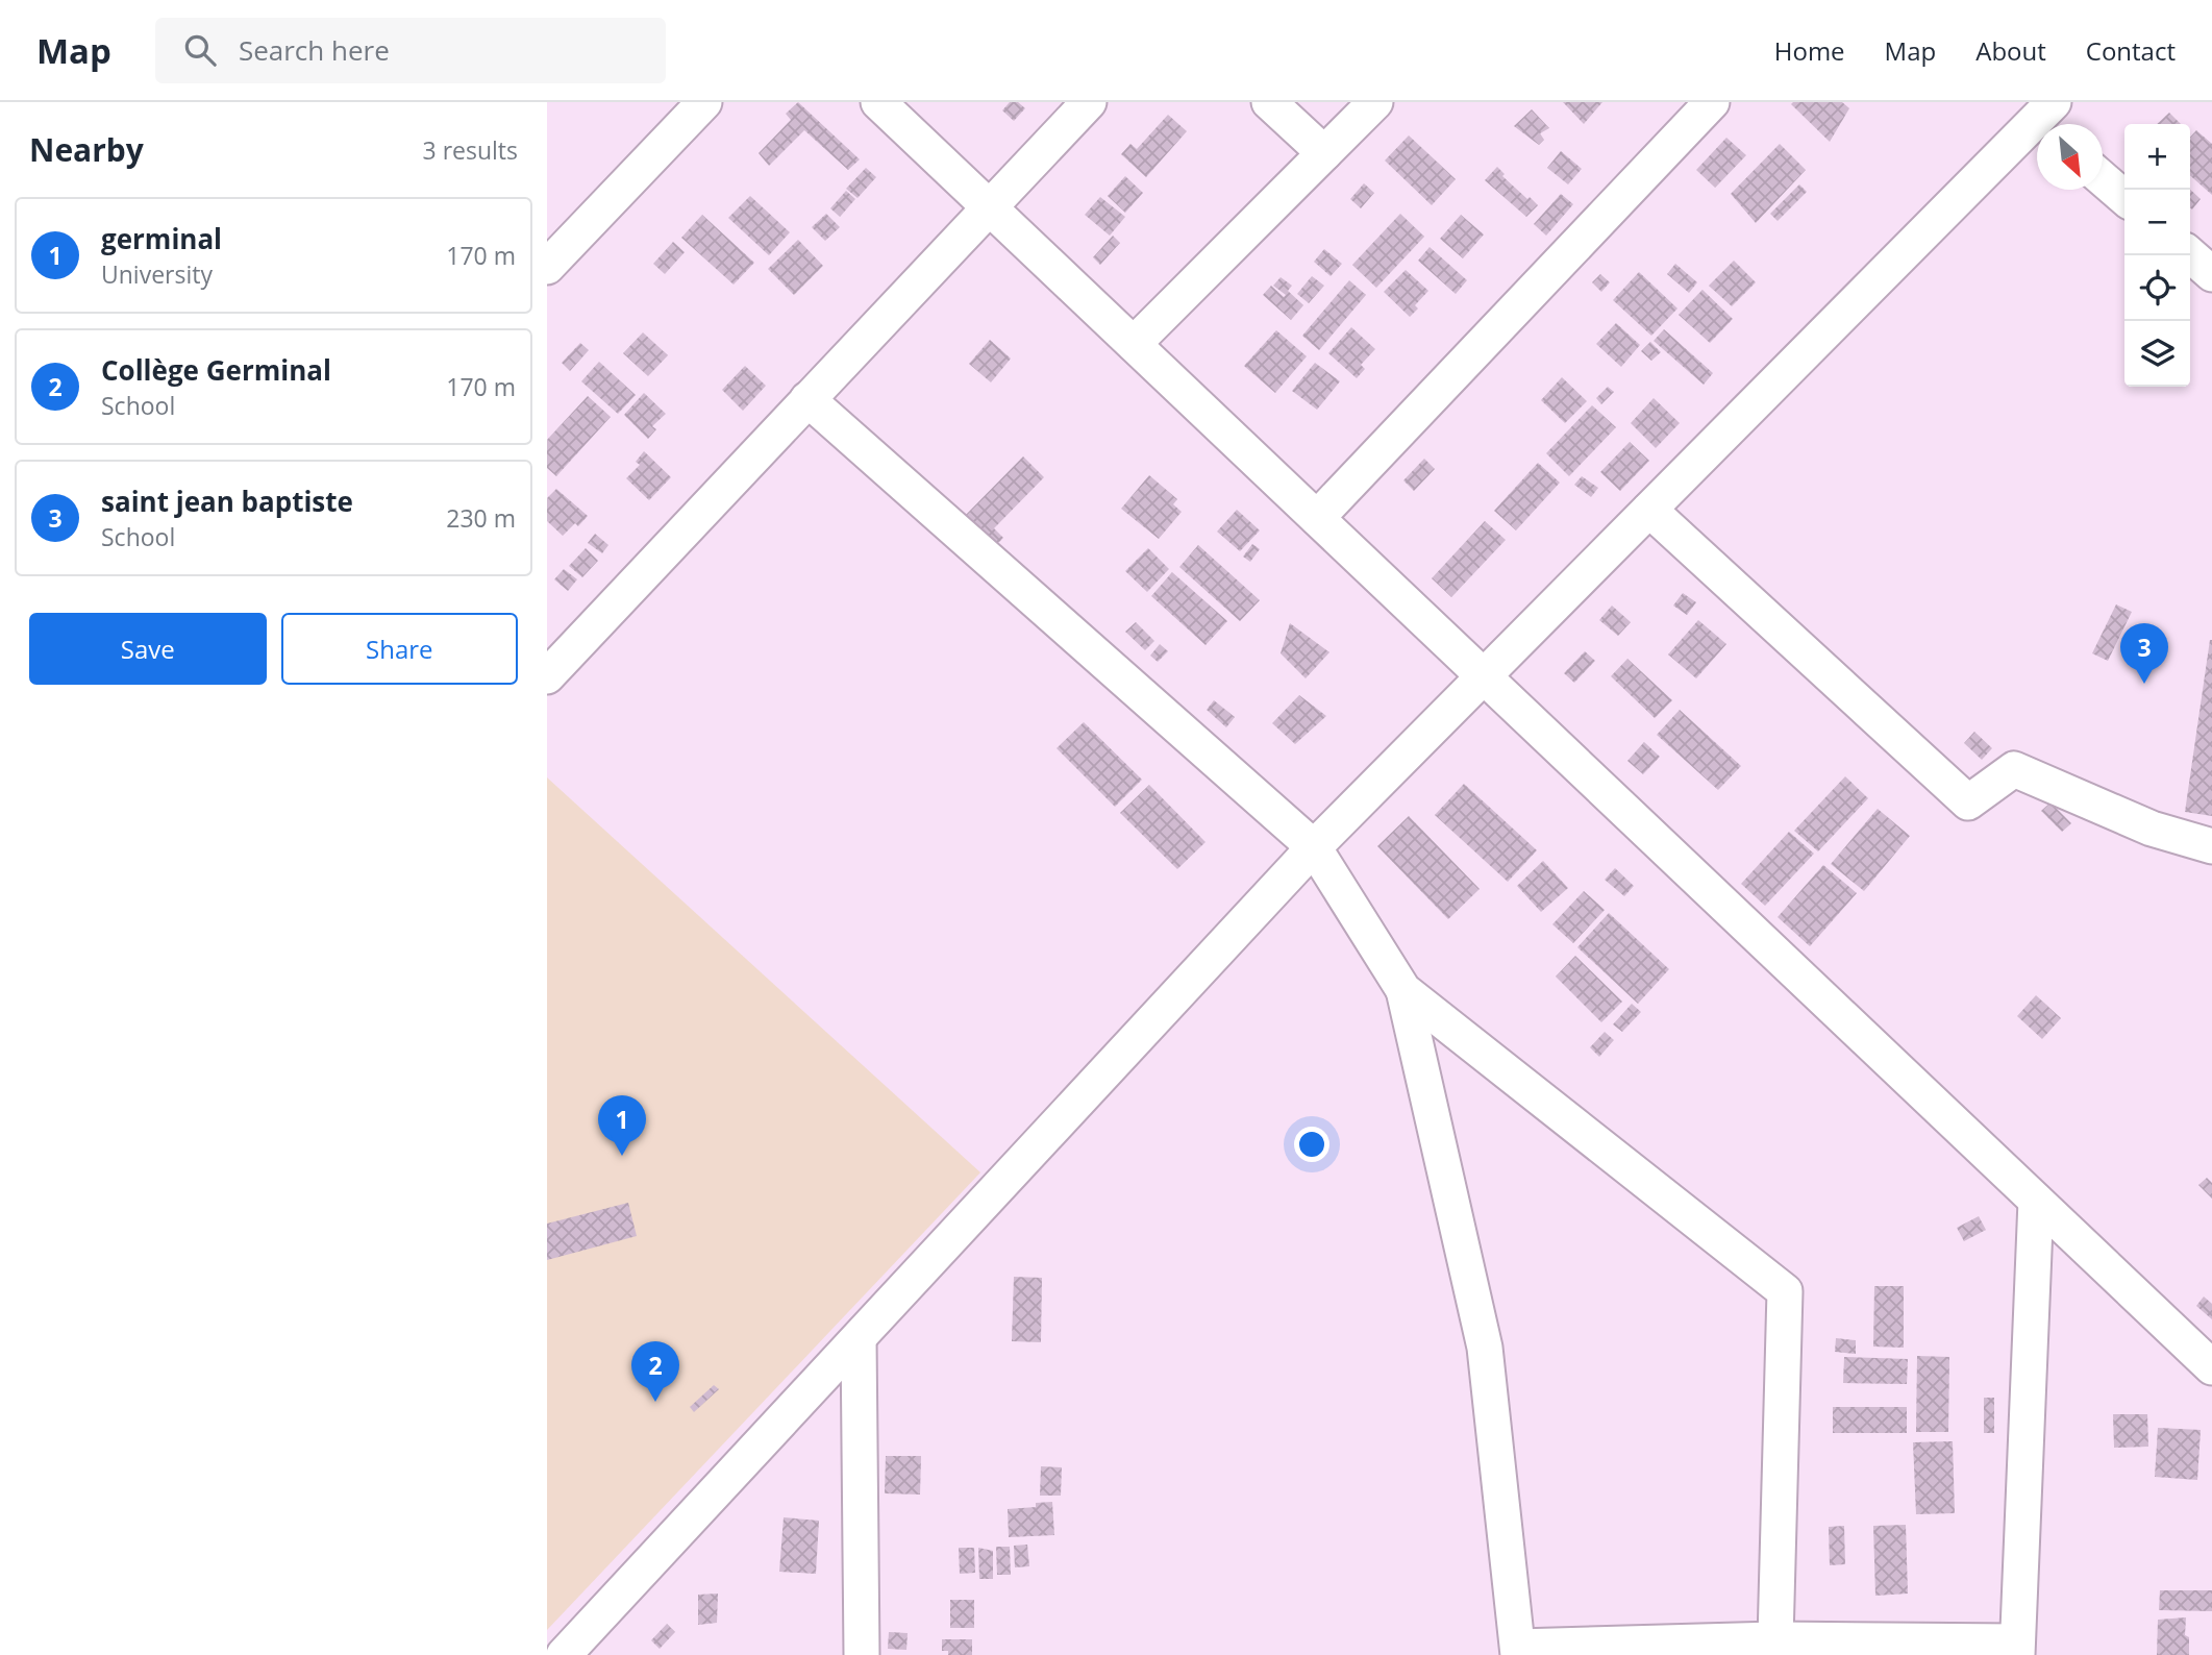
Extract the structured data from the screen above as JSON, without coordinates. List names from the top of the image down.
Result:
{
  "north": "bottom right",
  "page": {
    "header": "Map",
    "search": "Search here",
    "nav": [
      "Home",
      "Map",
      "About",
      "Contact"
    ],
    "heading": ["Nearby", "3 results"],
    "map_buttons": ["+", "−"],
    "list": [
      {
        "mark": "1",
        "name": "germinal",
        "note": "University",
        "value": "170 m"
      },
      {
        "mark": "2",
        "name": "Collège Germinal",
        "note": "School",
        "value": "170 m"
      },
      {
        "mark": "3",
        "name": "saint jean baptiste",
        "note": "School",
        "value": "230 m"
      }
    ],
    "buttons": ["Save", "Share"],
    "pins": ["3", "1", "2"]
  }
}
